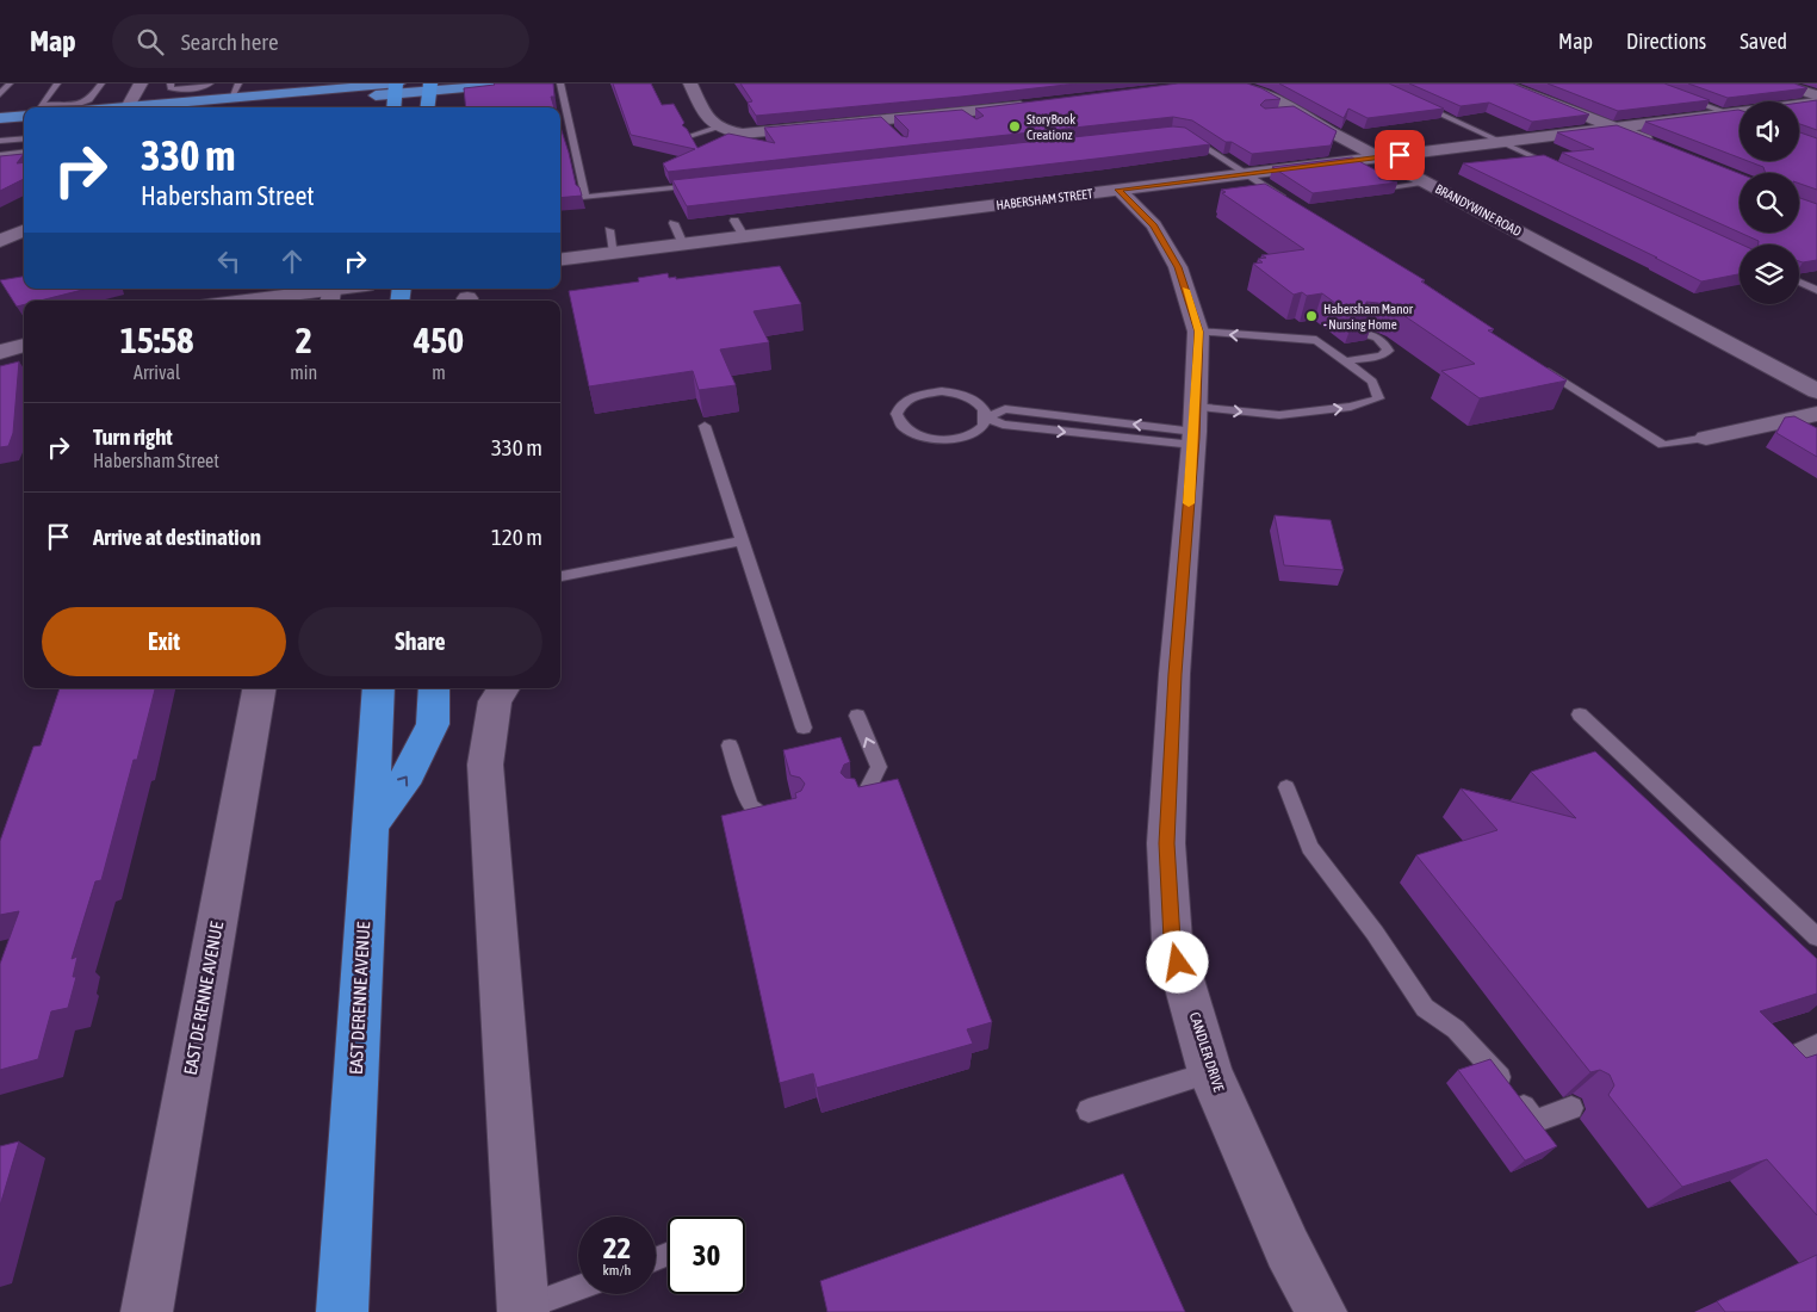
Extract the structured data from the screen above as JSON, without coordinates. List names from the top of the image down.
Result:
{
  "streets": {
    "highway": ["EAST DERENNE AVENUE"],
    "street": [
      "HABERSHAM STREET",
      "BRANDYWINE ROAD",
      "EAST DE RENNE AVENUE",
      "CANDLER DRIVE"
    ]
  },
  "crossings": [
    ["HABERSHAM STREET", "BRANDYWINE ROAD"],
    ["HABERSHAM STREET", "CANDLER DRIVE"]
  ],
  "places": ["StoryBook Creationz", "Habersham Manor - Nursing Home"],
  "page": {
    "header": "Map",
    "search": "Search here",
    "nav": ["Map", "Directions", "Saved"],
    "turn": ["330 m", "Habersham Street"],
    "eta": [
      "15:58",
      "Arrival",
      "2",
      "min",
      "450",
      "m"
    ],
    "list": [
      {
        "name": "Turn right",
        "note": "Habersham Street",
        "value": "330 m"
      },
      {
        "name": "Arrive at destination",
        "value": "120 m"
      }
    ],
    "buttons": ["Exit", "Share"],
    "speed": "22 km/h",
    "limit": "30"
  }
}
